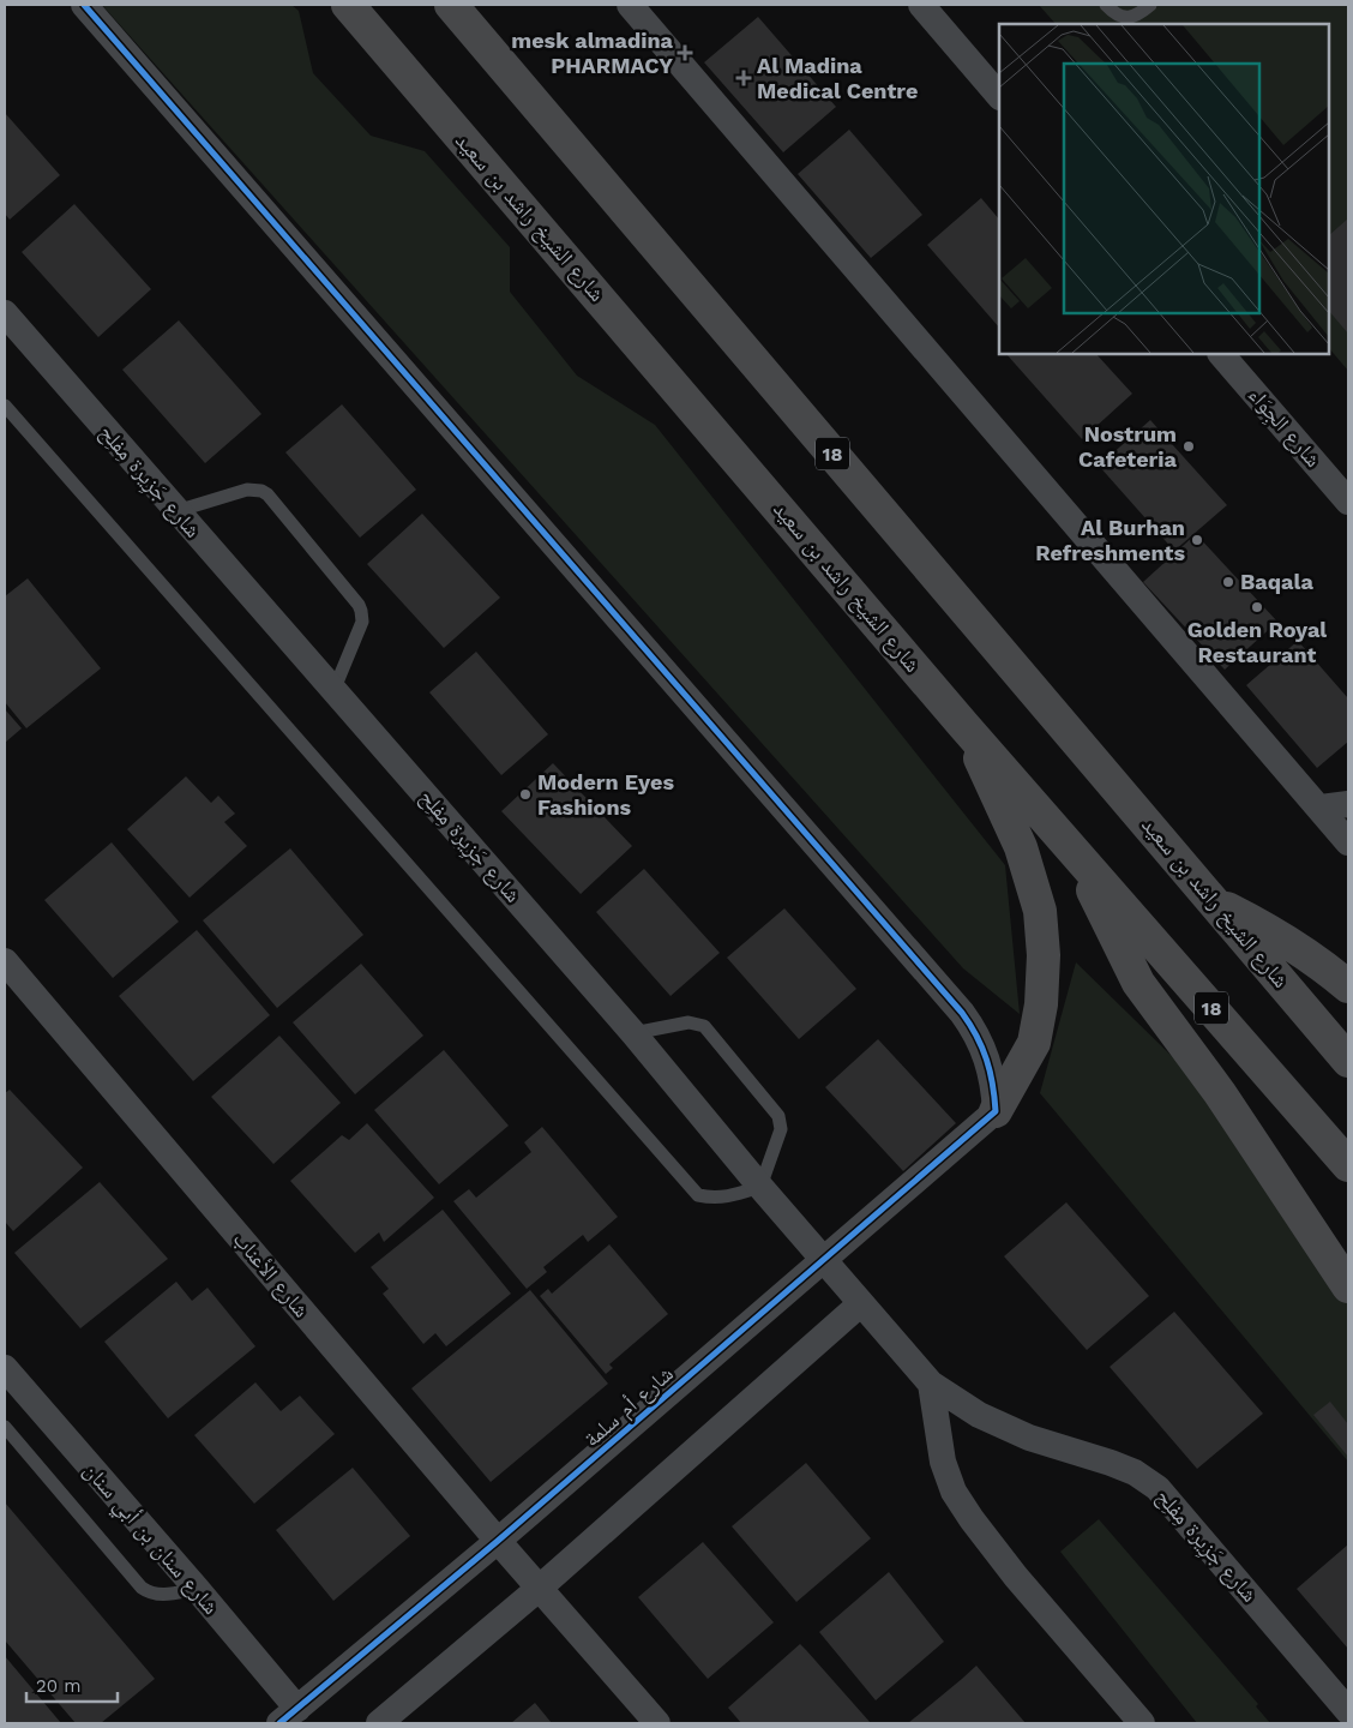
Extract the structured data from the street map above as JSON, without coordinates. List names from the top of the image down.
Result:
{
  "streets": {
    "main road": ["شارع الشيخ راشد بن سعيد", "18"],
    "street": [
      "شارع الجِوَاء",
      "شارع جَزِيرة مِفلِح",
      "شارع الأعناب",
      "شارع أم سلمة",
      "شارع سنان بن أبي سنان"
    ]
  },
  "crossings": [
    ["شارع جَزِيرة مِفلِح", "شارع أم سلمة"],
    ["شارع الأعناب", "شارع أم سلمة"],
    ["شارع أم سلمة", "شارع سنان بن أبي سنان"]
  ],
  "places": {
    "health": ["mesk almadina PHARMACY", "Al Madina Medical Centre"],
    "other": [
      "Nostrum Cafeteria",
      "Al Burhan Refreshments",
      "Baqala",
      "Golden Royal Restaurant",
      "Modern Eyes Fashions"
    ]
  },
  "scale_bar": "20 m"
}
